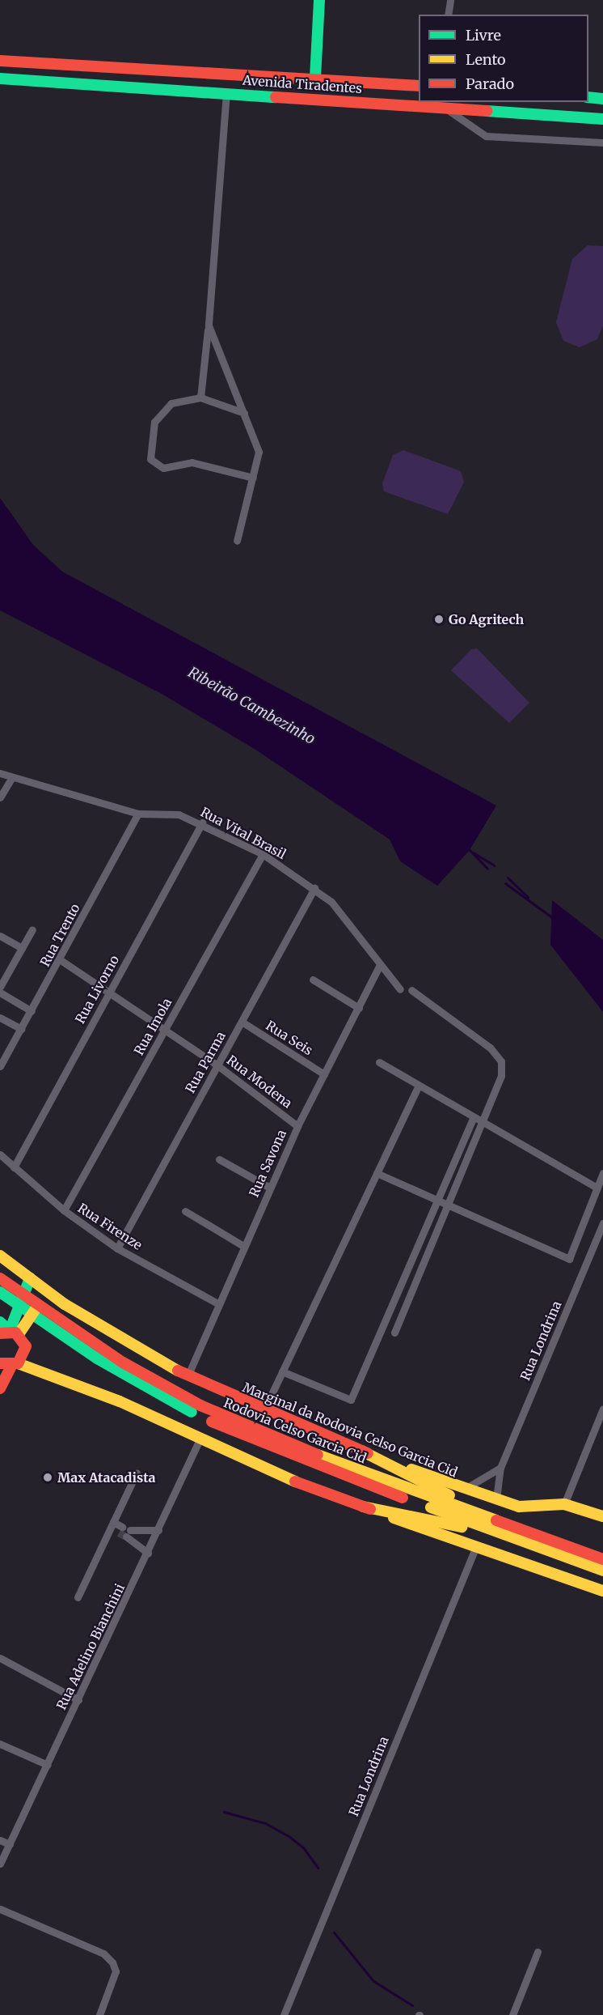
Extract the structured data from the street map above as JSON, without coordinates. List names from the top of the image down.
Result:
{
  "streets": {
    "main road": ["Avenida Tiradentes", "Marginal da Rodovia Celso Garcia Cid", "Rodovia Celso Garcia Cid"],
    "street": [
      "Rua Vital Brasil",
      "Rua Trento",
      "Rua Livorno",
      "Rua Imola",
      "Rua Seis",
      "Rua Parma",
      "Rua Modena",
      "Rua Savona",
      "Rua Firenze",
      "Rua Londrina",
      "Rua Adelino Bianchini"
    ]
  },
  "crossings": [
    ["Rua Vital Brasil", "Rua Trento"],
    ["Rua Vital Brasil", "Rua Livorno"],
    ["Rua Vital Brasil", "Rua Imola"],
    ["Rua Vital Brasil", "Rua Parma"],
    ["Rua Vital Brasil", "Rua Savona"],
    ["Rua Trento", "Rua Modena"],
    ["Rua Livorno", "Rua Modena"],
    ["Rua Livorno", "Rua Firenze"],
    ["Rua Imola", "Rua Modena"],
    ["Rua Imola", "Rua Firenze"],
    ["Rua Seis", "Rua Parma"],
    ["Rua Seis", "Rua Savona"],
    ["Rua Parma", "Rua Modena"],
    ["Rua Parma", "Rua Firenze"],
    ["Rua Modena", "Rua Savona"],
    ["Rua Savona", "Rua Firenze"],
    ["Rua Savona", "Marginal da Rodovia Celso Garcia Cid"],
    ["Rua Londrina", "Marginal da Rodovia Celso Garcia Cid"]
  ],
  "water": ["Ribeirão Cambezinho"],
  "places": ["Go Agritech", "Max Atacadista"],
  "legend": ["Livre", "Lento", "Parado"]
}
